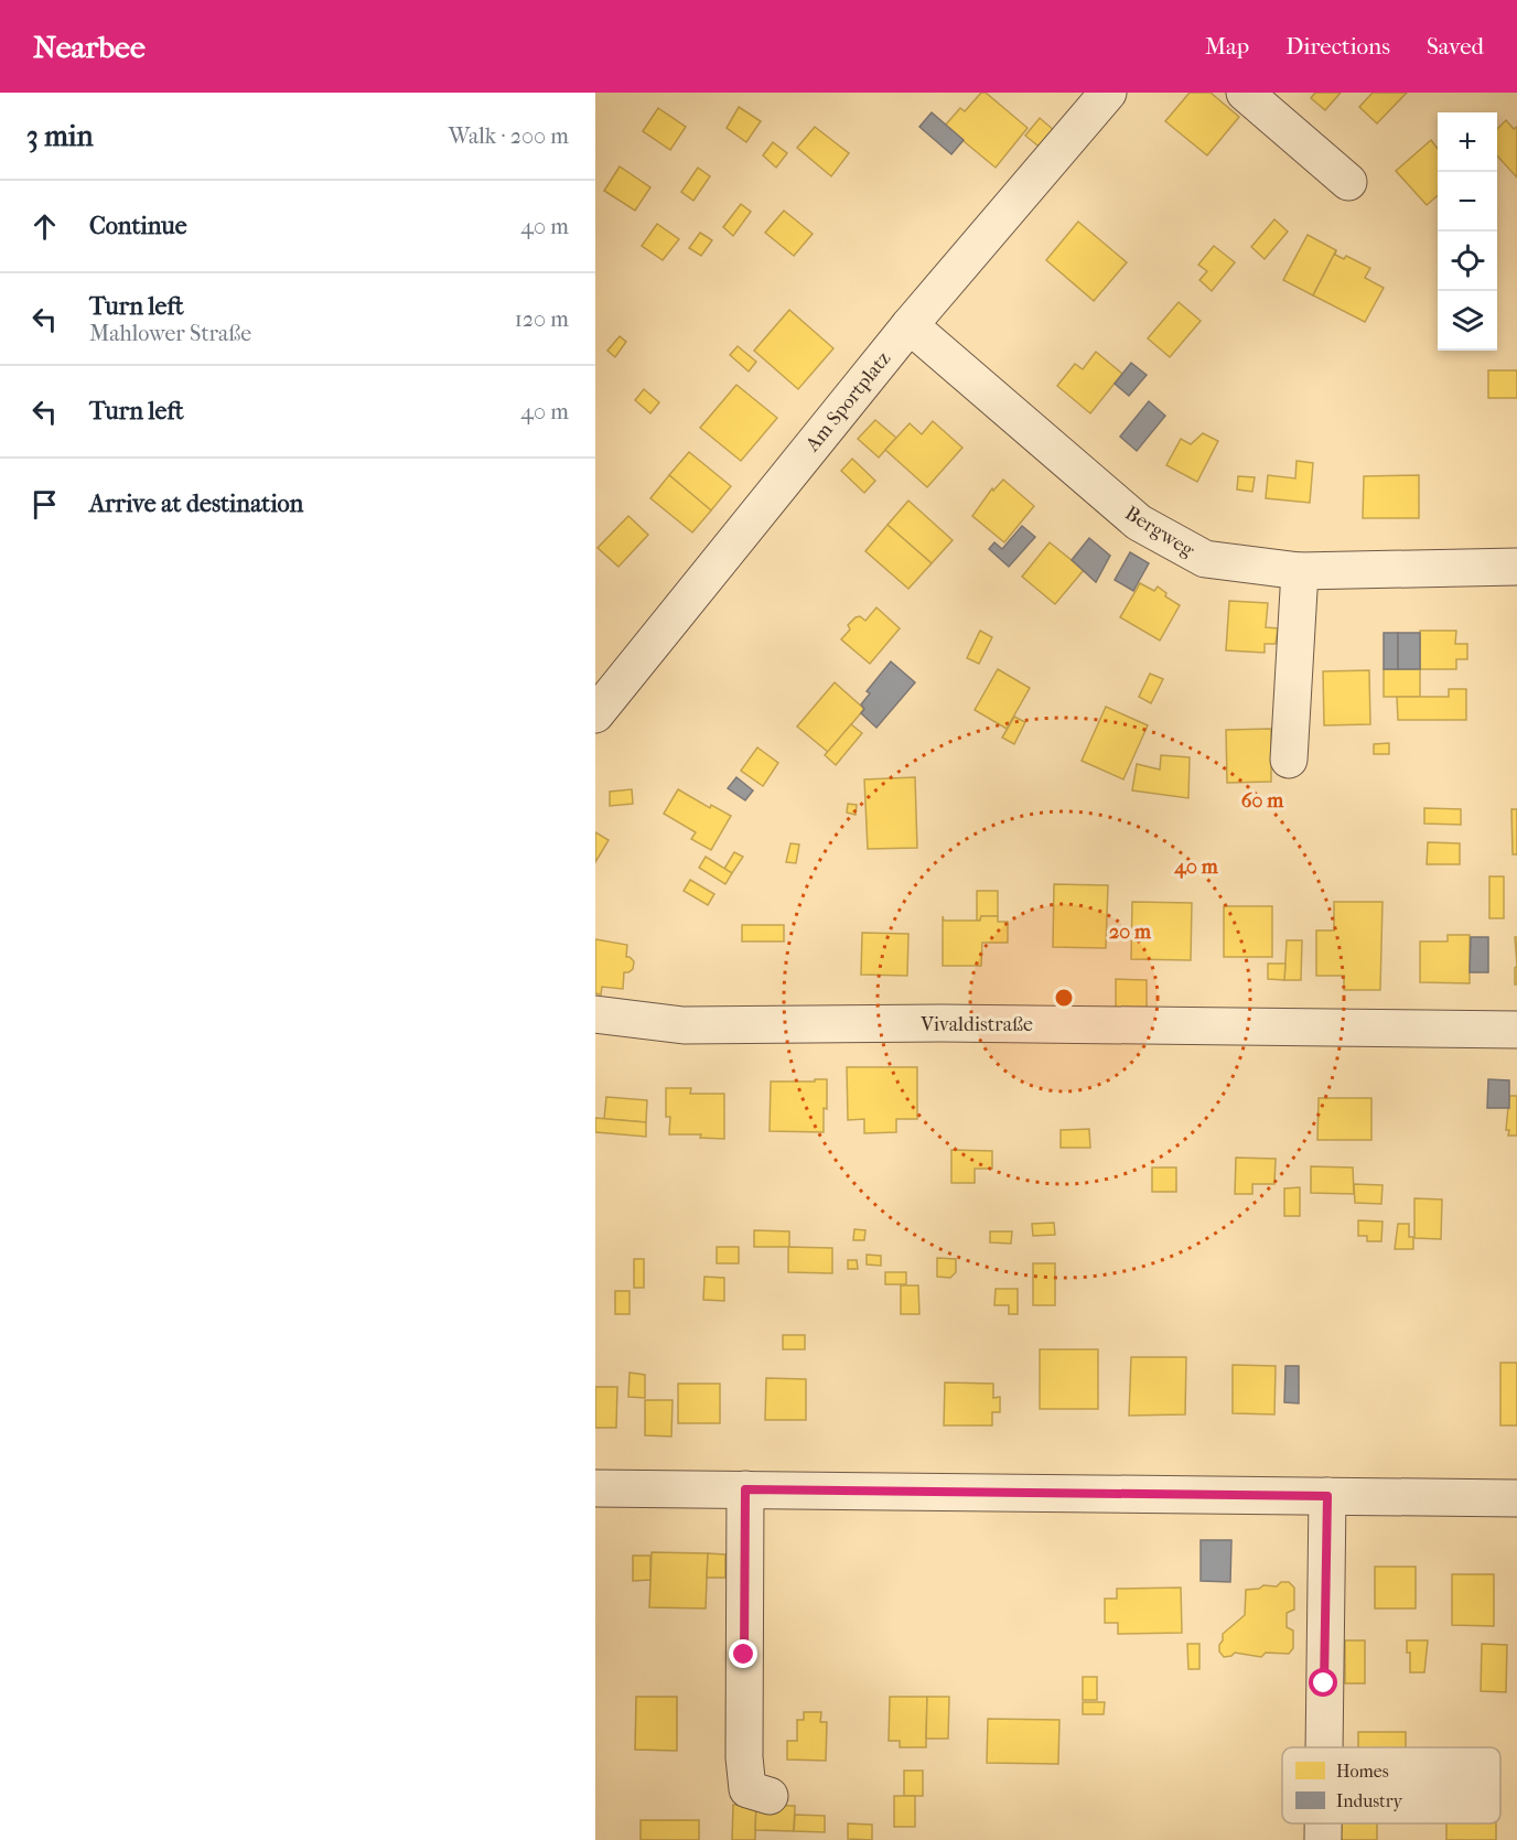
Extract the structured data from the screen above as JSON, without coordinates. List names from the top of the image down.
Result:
{
  "streets": {
    "street": ["Am Sportplatz", "Bergweg", "Vivaldistraße"]
  },
  "crossings": [
    ["Am Sportplatz", "Bergweg"]
  ],
  "legend": ["Homes", "Industry"],
  "page": {
    "header": "Nearbee",
    "nav": ["Map", "Directions", "Saved"],
    "heading": ["3 min", "Walk · 200 m"],
    "map_buttons": ["+", "−"],
    "list": [
      ["Continue", "40 m"],
      ["Turn left", "Mahlower Straße", "120 m"],
      ["Turn left", "40 m"],
      "Arrive at destination"
    ]
  },
  "rings": ["60 m", "40 m", "20 m"]
}
